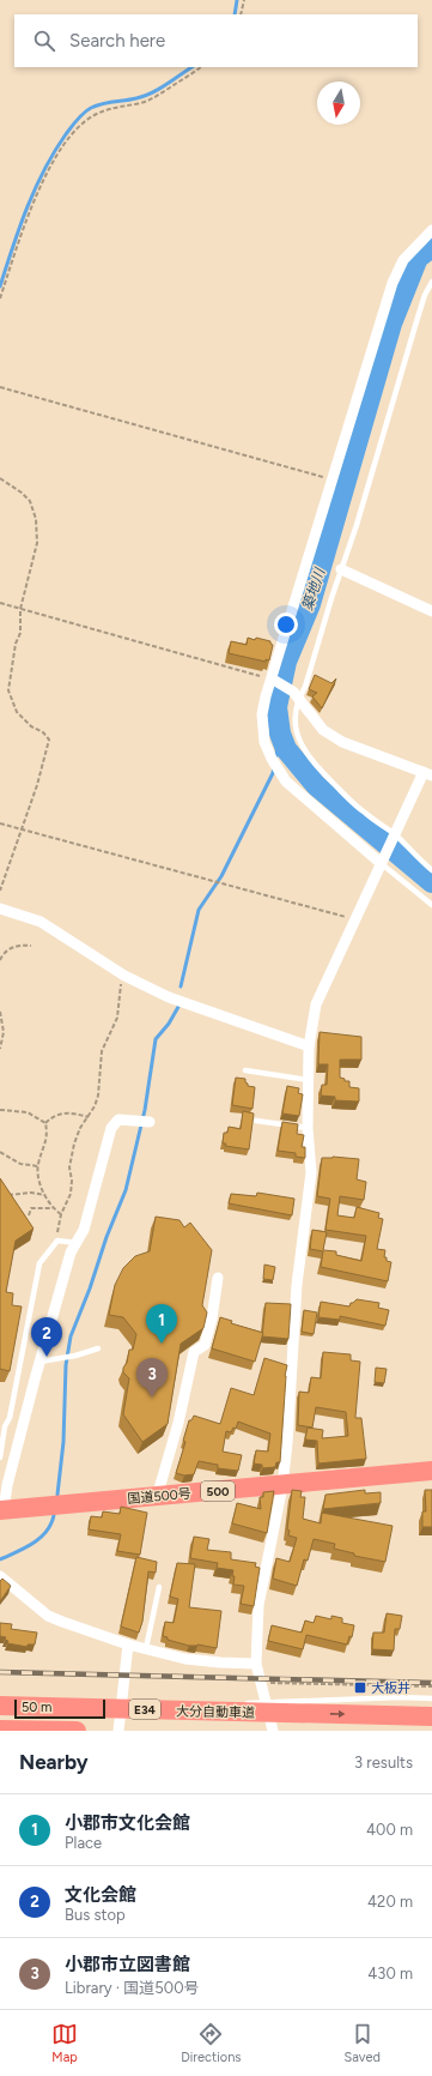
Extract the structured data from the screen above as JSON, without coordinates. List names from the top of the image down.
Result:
{
  "streets": {
    "highway": [
      "500",
      "国道500号",
      "E34",
      "大分自動車道"
    ]
  },
  "water": ["築地川"],
  "places": {
    "transit": ["大板井"]
  },
  "scale_bar": "50 m",
  "north": "bottom",
  "page": {
    "search": "Search here",
    "pins": ["1", "2", "3"],
    "scale": "50 m",
    "heading": ["Nearby", "3 results"],
    "list": [
      {
        "mark": "1",
        "name": "小郡市文化会館",
        "note": "Place",
        "value": "400 m"
      },
      {
        "mark": "2",
        "name": "文化会館",
        "note": "Bus stop",
        "value": "420 m"
      },
      {
        "mark": "3",
        "name": "小郡市立図書館",
        "note": "Library · 国道500号",
        "value": "430 m"
      }
    ],
    "nav": ["Map", "Directions", "Saved"]
  }
}
